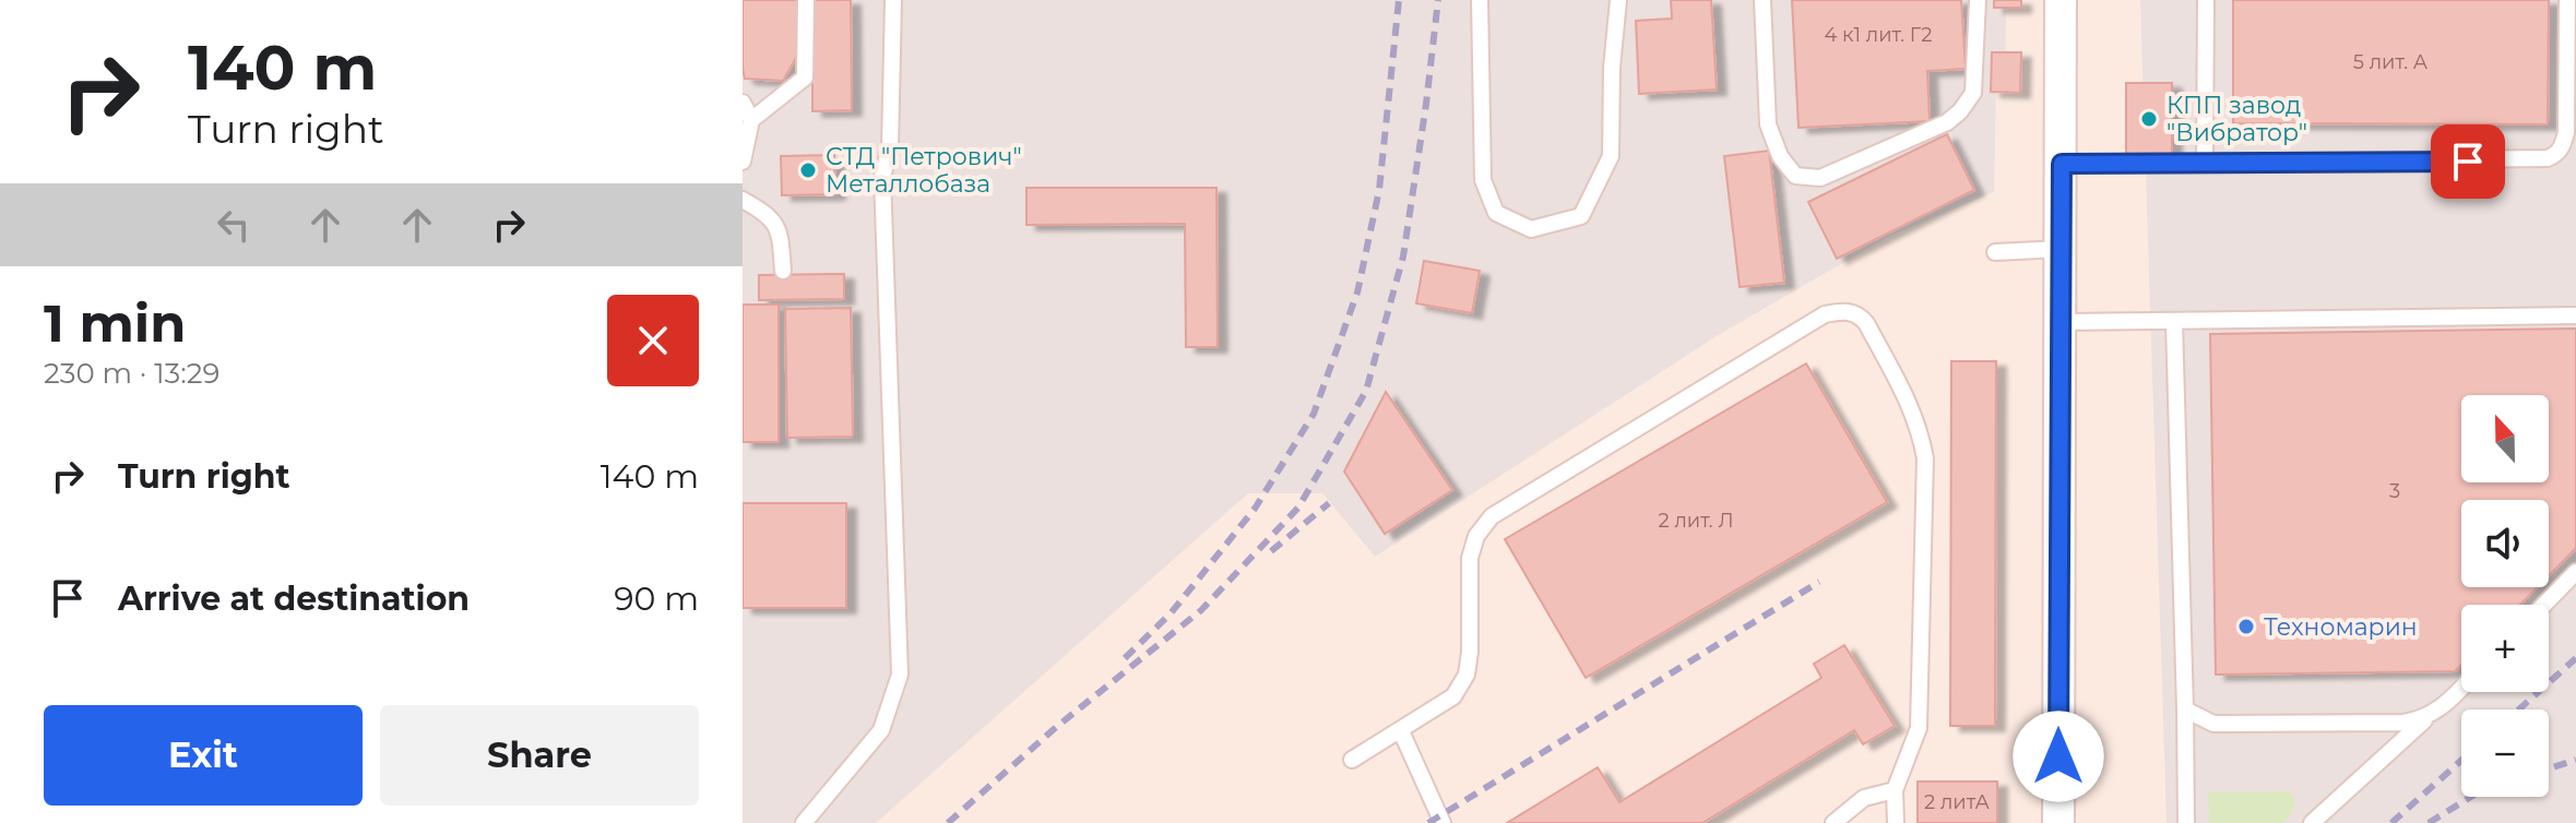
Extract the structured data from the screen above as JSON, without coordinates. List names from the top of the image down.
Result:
{
  "places": ["КПП завод \"Вибратор\"", "СТД \"Петрович\" Металлобаза", "Техномарин"],
  "house_numbers": [
    "4 к1 лит. Г2",
    "5 лит. А",
    "3",
    "2 лит. Л",
    "2 литА"
  ],
  "north": "top",
  "page": {
    "turn": ["140 m", "Turn right"],
    "heading": ["1 min", "230 m · 13:29"],
    "map_buttons": ["+", "−"],
    "list": [
      {
        "name": "Turn right",
        "value": "140 m"
      },
      {
        "name": "Arrive at destination",
        "value": "90 m"
      }
    ],
    "buttons": ["Exit", "Share"]
  }
}
